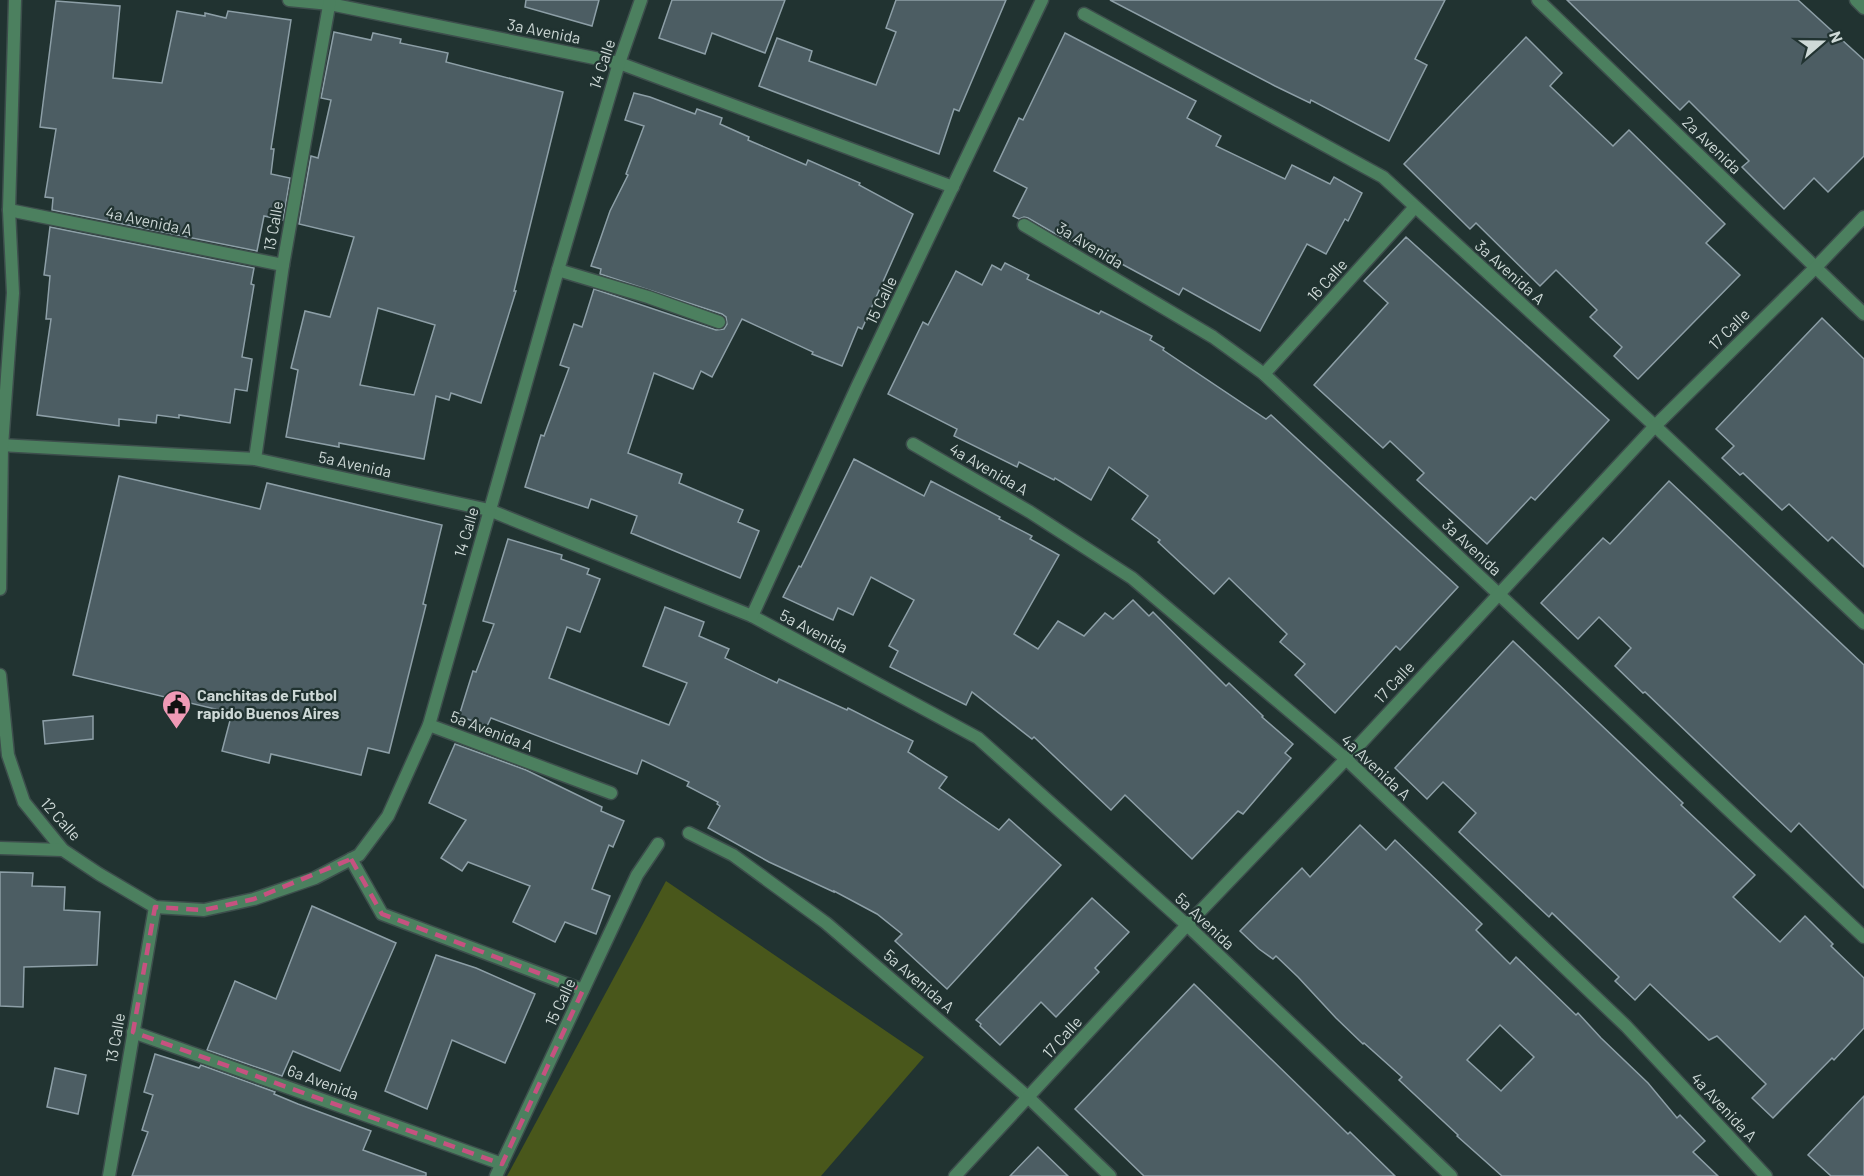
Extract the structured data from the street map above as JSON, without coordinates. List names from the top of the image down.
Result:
{
  "streets": {
    "street": [
      "3a Avenida",
      "14 Calle",
      "2a Avenida",
      "4a Avenida A",
      "13 Calle",
      "3a Avenida A",
      "16 Calle",
      "15 Calle",
      "17 Calle",
      "5a Avenida",
      "5a Avenida A",
      "12 Calle",
      "6a Avenida"
    ]
  },
  "crossings": [
    ["3a Avenida", "14 Calle"],
    ["3a Avenida", "13 Calle"],
    ["3a Avenida", "16 Calle"],
    ["3a Avenida", "15 Calle"],
    ["3a Avenida", "17 Calle"],
    ["14 Calle", "13 Calle"],
    ["14 Calle", "5a Avenida"],
    ["14 Calle", "5a Avenida A"],
    ["14 Calle", "12 Calle"],
    ["2a Avenida", "17 Calle"],
    ["4a Avenida A", "13 Calle"],
    ["4a Avenida A", "17 Calle"],
    ["13 Calle", "5a Avenida"],
    ["13 Calle", "12 Calle"],
    ["13 Calle", "6a Avenida"],
    ["3a Avenida A", "16 Calle"],
    ["3a Avenida A", "17 Calle"],
    ["15 Calle", "5a Avenida"],
    ["15 Calle", "6a Avenida"],
    ["17 Calle", "5a Avenida"],
    ["17 Calle", "5a Avenida A"]
  ],
  "places": {
    "public building": ["Canchitas de Futbol rapido Buenos Aires"]
  },
  "north": "right"
}
